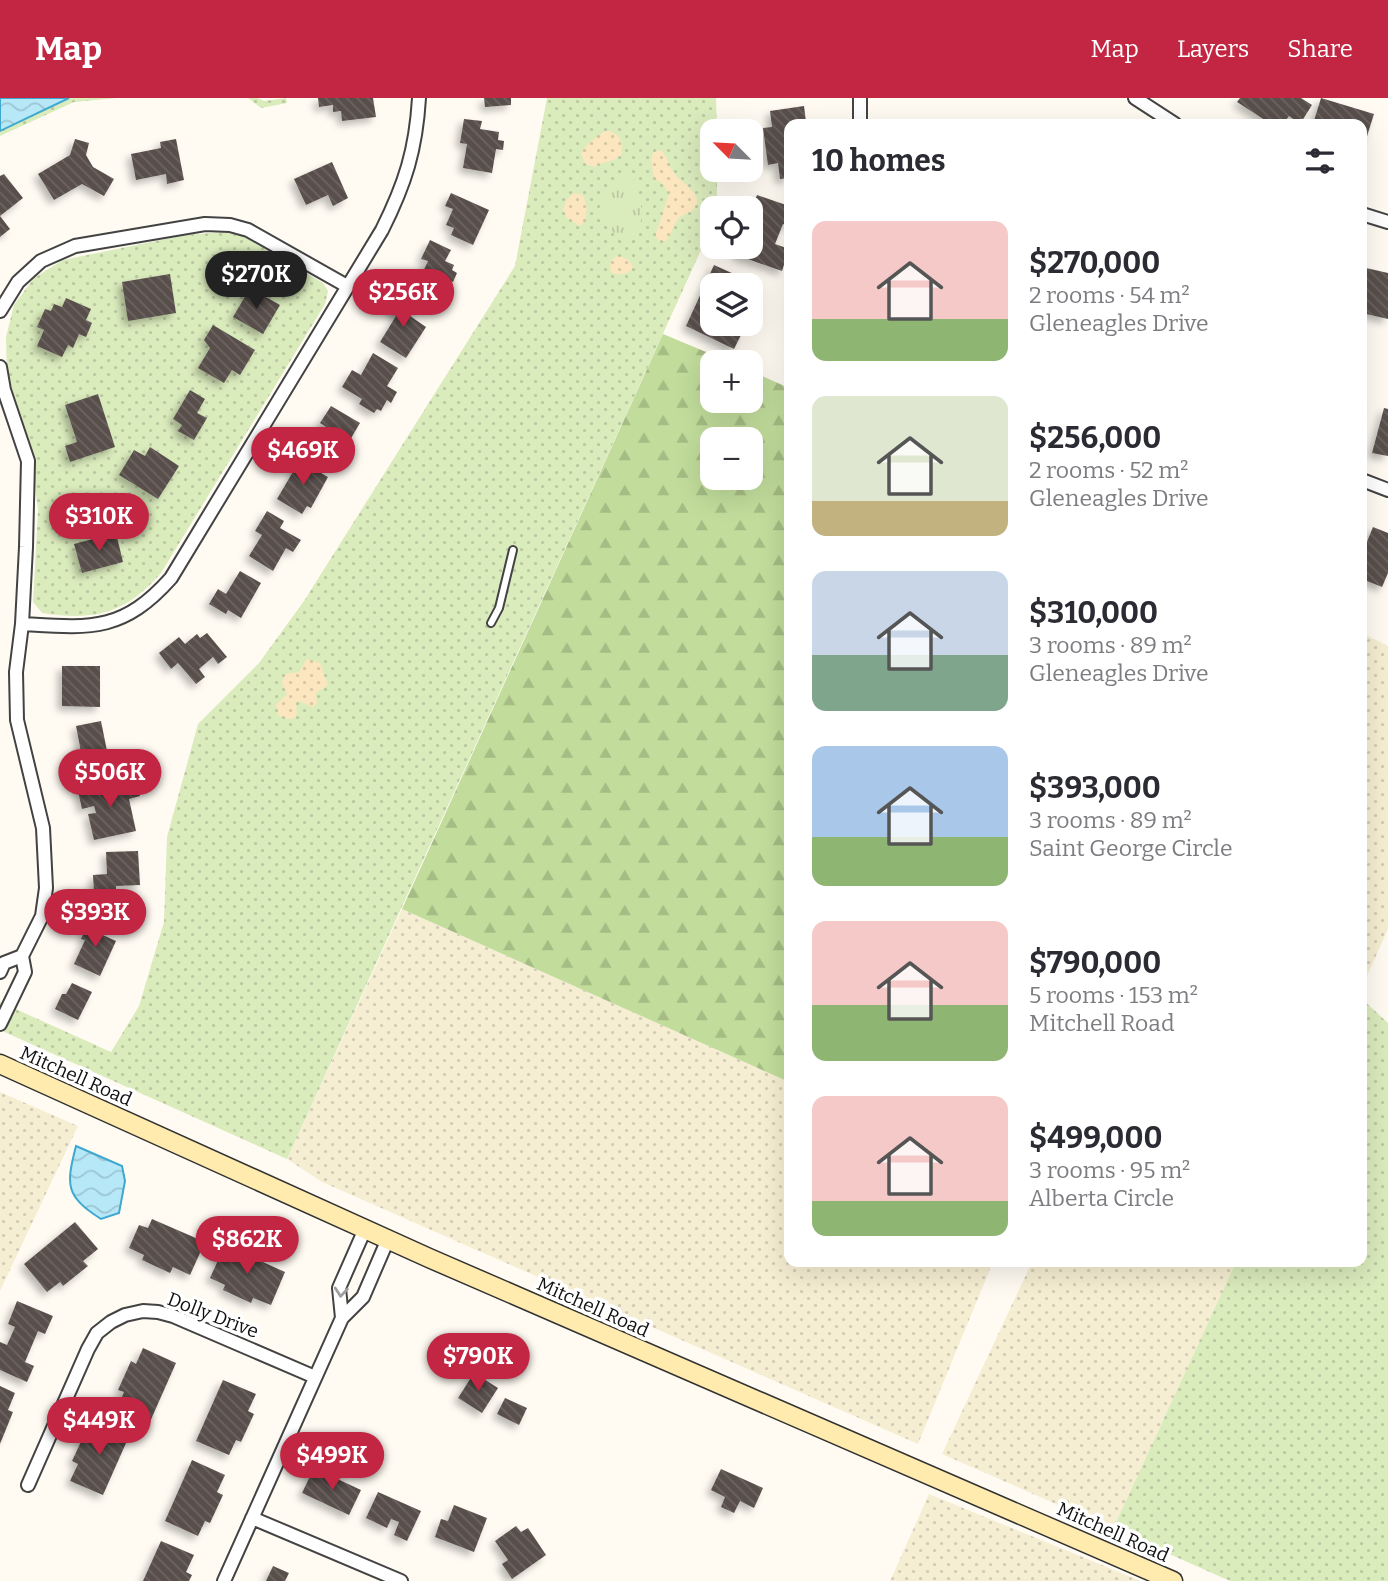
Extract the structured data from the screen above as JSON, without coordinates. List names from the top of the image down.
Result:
{
  "streets": {
    "street": ["Mitchell Road", "Dolly Drive"]
  },
  "north": "top left",
  "page": {
    "header": "Map",
    "nav": ["Map", "Layers", "Share"],
    "map_buttons": ["+", "−"],
    "heading": "10 homes",
    "list": [
      {
        "name": "$270,000",
        "note": "2 rooms · 54 m² · Gleneagles Drive"
      },
      {
        "name": "$256,000",
        "note": "2 rooms · 52 m² · Gleneagles Drive"
      },
      {
        "name": "$310,000",
        "note": "3 rooms · 89 m² · Gleneagles Drive"
      },
      {
        "name": "$393,000",
        "note": "3 rooms · 89 m² · Saint George Circle"
      },
      {
        "name": "$790,000",
        "note": "5 rooms · 153 m² · Mitchell Road"
      },
      {
        "name": "$499,000",
        "note": "3 rooms · 95 m² · Alberta Circle"
      }
    ],
    "price": [
      "$270K",
      "$256K",
      "$469K",
      "$310K",
      "$506K",
      "$393K",
      "$862K",
      "$790K",
      "$449K",
      "$499K"
    ]
  }
}
